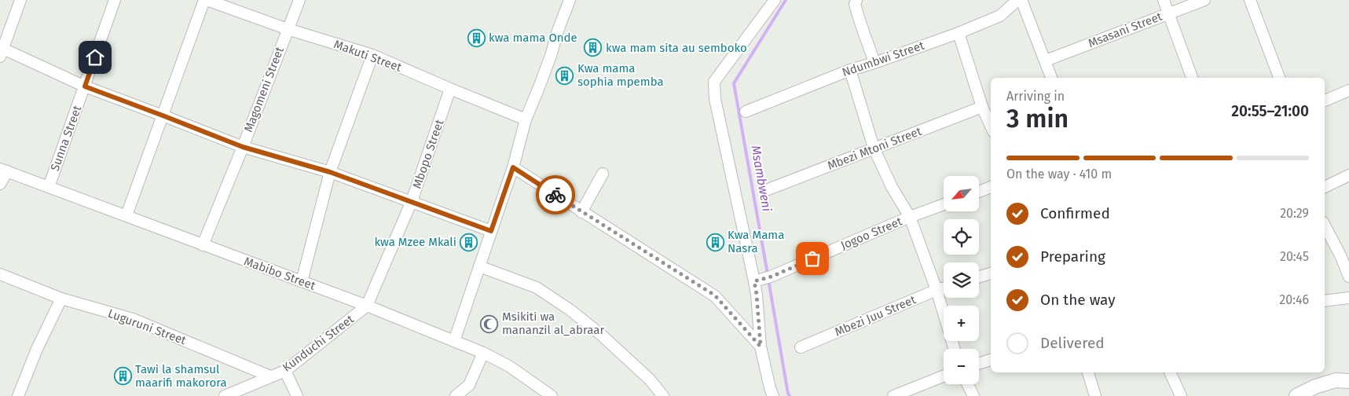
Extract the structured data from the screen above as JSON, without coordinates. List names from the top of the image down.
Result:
{
  "streets": {
    "street": [
      "Msasani Street",
      "Makuti Street",
      "Ndumbwi Street",
      "Magomeni Street",
      "Sunna Street",
      "Mbezi Mtoni Street",
      "Mbopo Street",
      "Jogoo Street",
      "Mabibo Street",
      "Mbezi Juu Street",
      "Luguruni Street",
      "Kunduchi Street"
    ]
  },
  "crossings": [
    ["Makuti Street", "Magomeni Street"],
    ["Makuti Street", "Mbopo Street"],
    ["Magomeni Street", "Mabibo Street"],
    ["Sunna Street", "Mabibo Street"],
    ["Mbopo Street", "Mabibo Street"],
    ["Mbopo Street", "Kunduchi Street"],
    ["Mabibo Street", "Kunduchi Street"],
    ["Luguruni Street", "Kunduchi Street"]
  ],
  "water": ["Msambweni"],
  "places": {
    "building": [
      "kwa mama Onde",
      "kwa mam sita au semboko",
      "Kwa mama sophia mpemba",
      "kwa Mzee Mkali",
      "Kwa Mama Nasra",
      "Tawi la shamsul maarifi makorora"
    ],
    "mosque": ["Msikiti wa mananzil al_abraar"]
  },
  "north": "bottom left",
  "page": {
    "heading": ["3 min", "Arriving in", "20:55–21:00"],
    "bar": "On the way · 410 m",
    "map_buttons": ["+", "−"],
    "list": [
      ["Confirmed", "20:29"],
      ["Preparing", "20:45"],
      ["On the way", "20:46"],
      "Delivered"
    ]
  }
}
